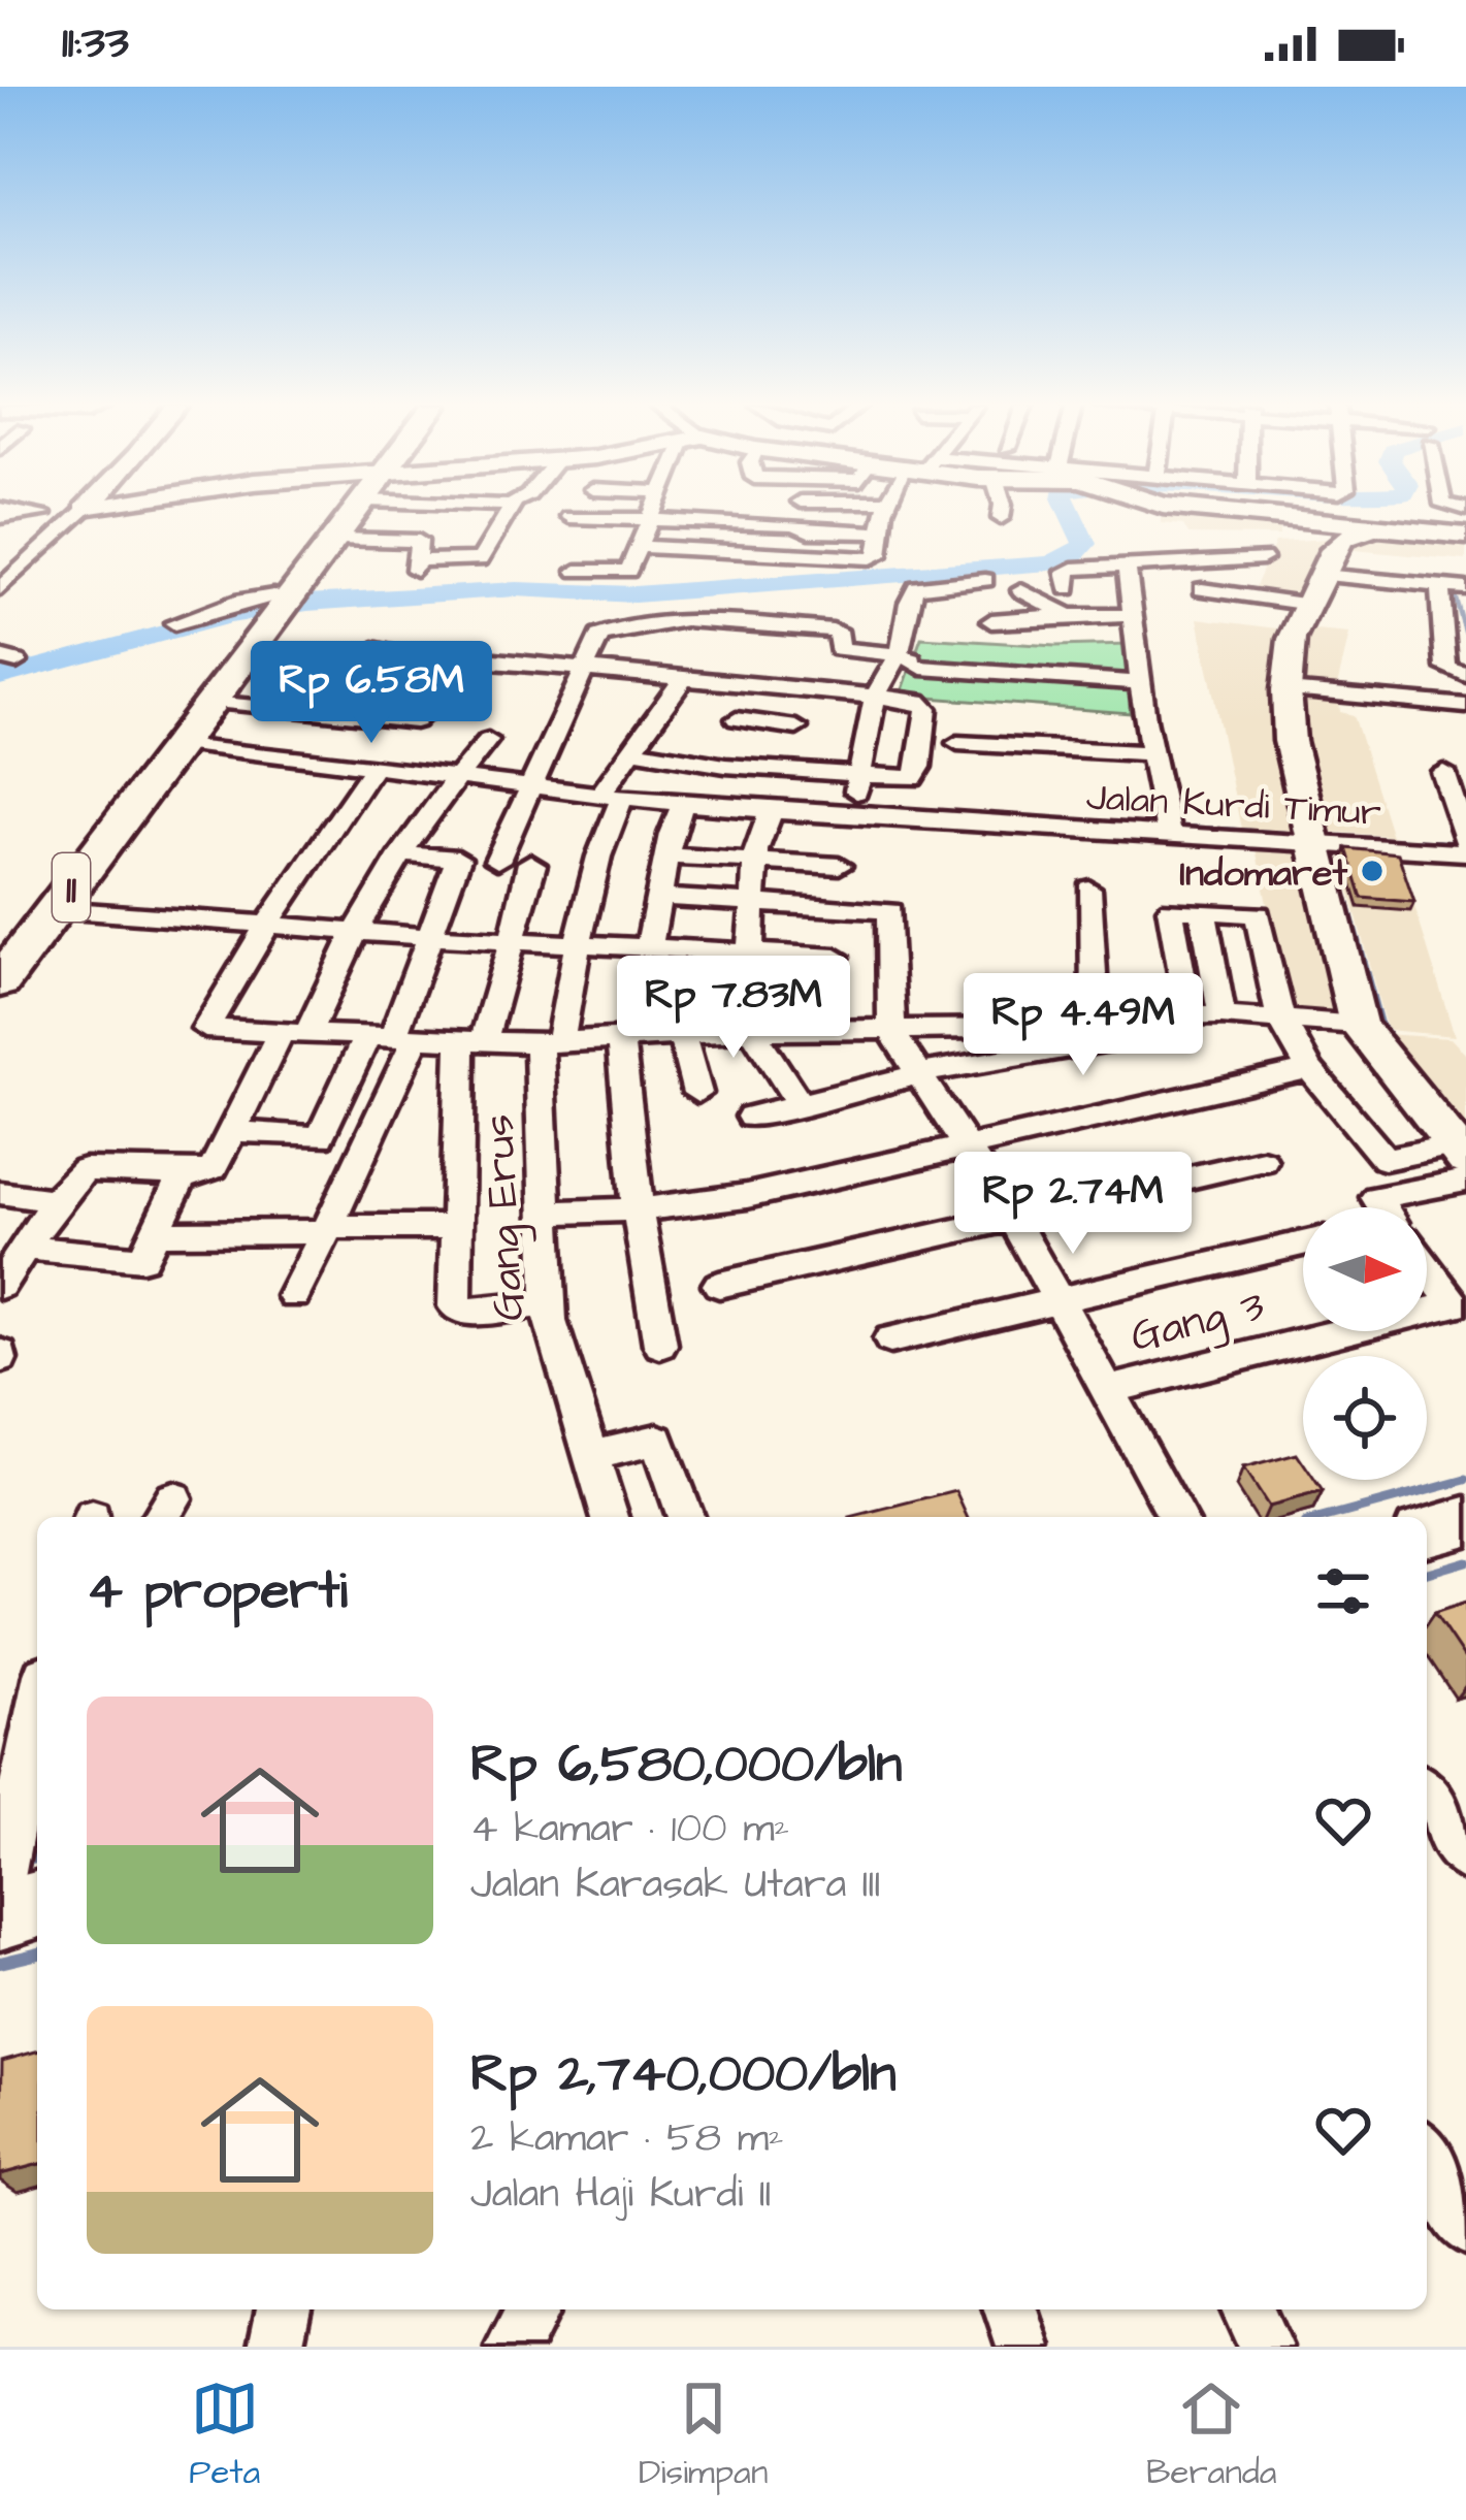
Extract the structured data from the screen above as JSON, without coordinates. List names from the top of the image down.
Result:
{
  "streets": {
    "highway": ["11"],
    "street": ["Jalan Kurdi Timur", "Gang Erus", "Gang 3"]
  },
  "crossings": [
    ["Jalan Kurdi Timur", "11"],
    ["Jalan Kurdi Timur", "Gang Erus"]
  ],
  "places": ["Indomaret"],
  "north": "right",
  "page": {
    "status": "11:33",
    "price": [
      "Rp 6.58M",
      "Rp 7.83M",
      "Rp 4.49M",
      "Rp 2.74M"
    ],
    "heading": "4 properti",
    "list": [
      {
        "name": "Rp 6,580,000/bln",
        "note": "4 kamar · 100 m² · Jalan Karasak Utara III"
      },
      {
        "name": "Rp 2,740,000/bln",
        "note": "2 kamar · 58 m² · Jalan Haji Kurdi II"
      }
    ],
    "tabs": ["Peta", "Disimpan", "Beranda"]
  }
}
